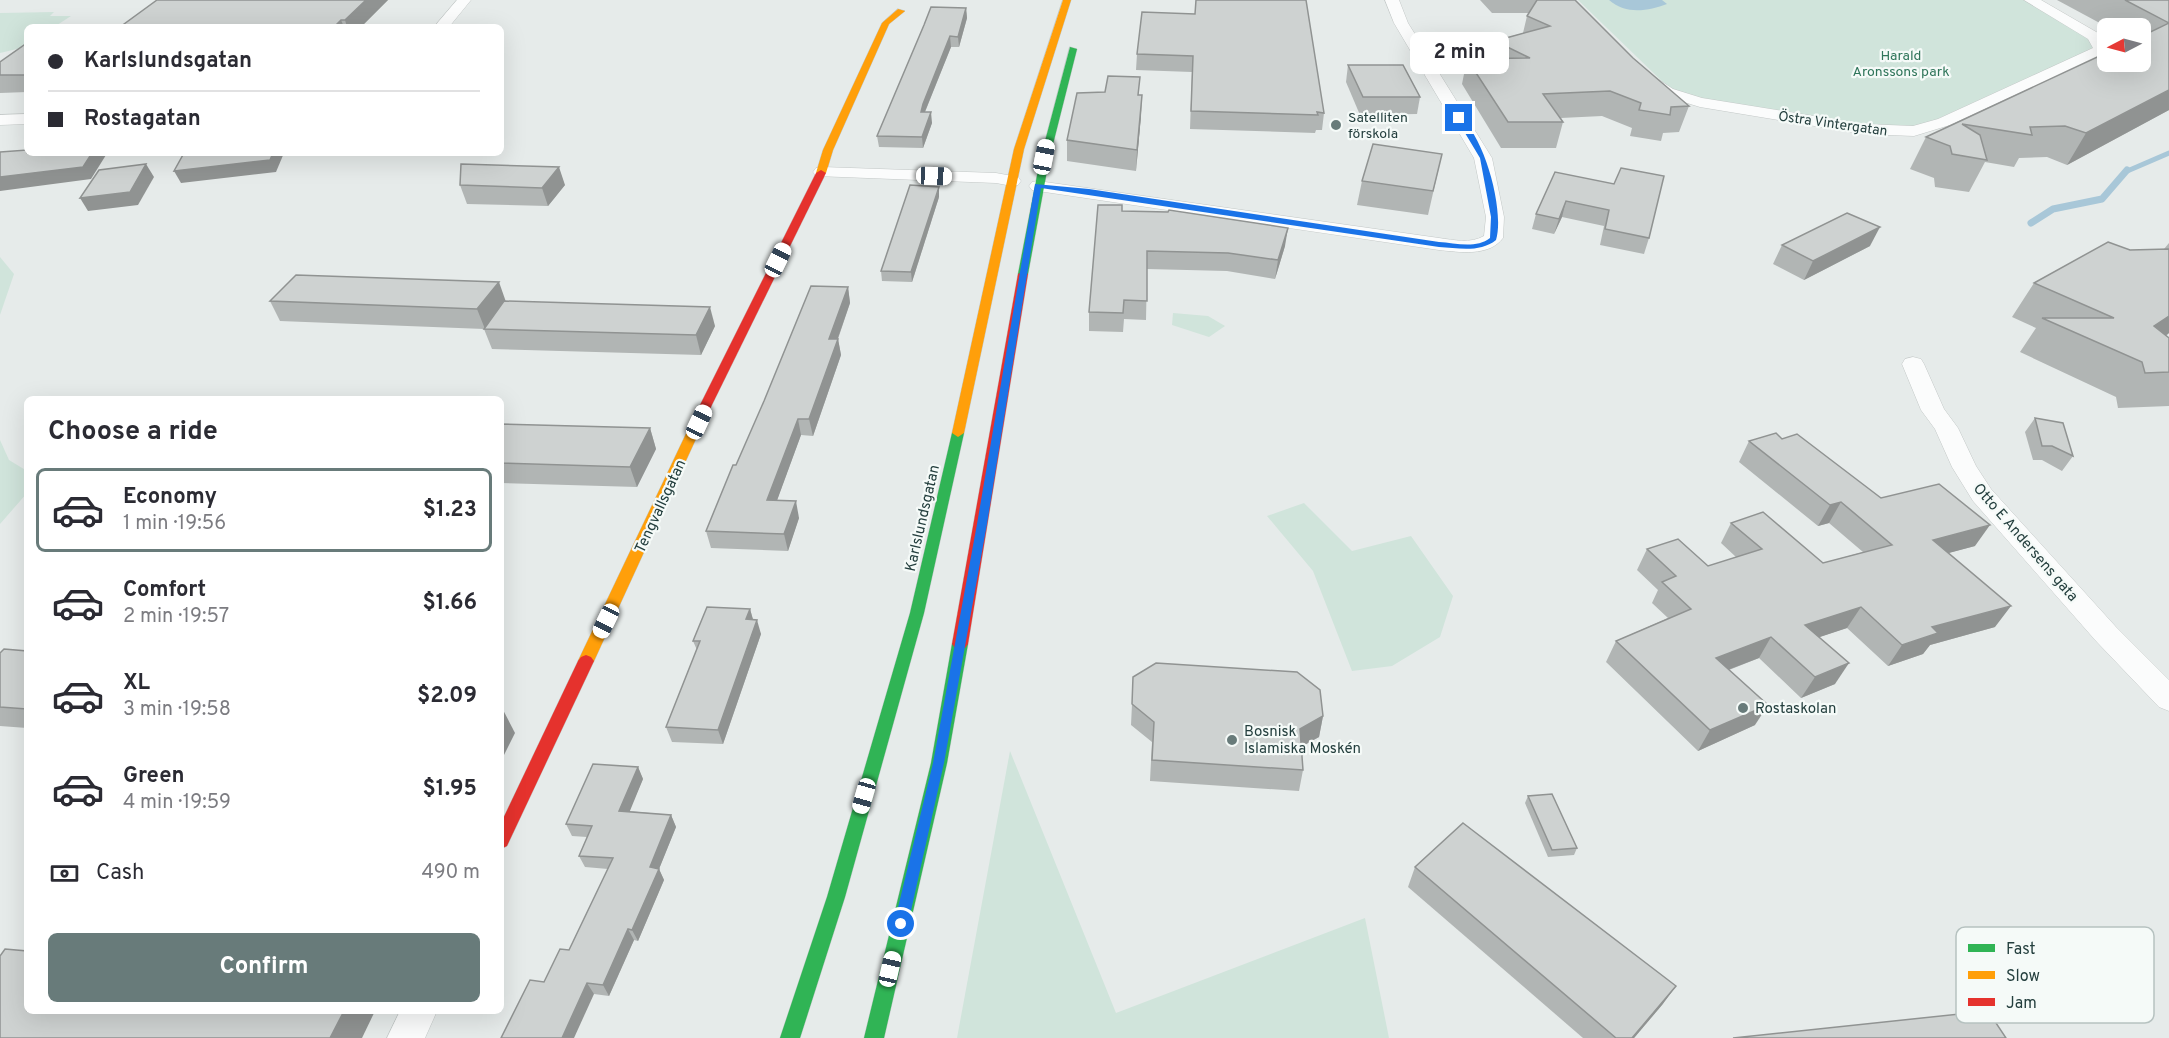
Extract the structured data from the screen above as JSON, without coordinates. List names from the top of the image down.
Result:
{
  "streets": {
    "main road": ["Tengvallsgatan", "Karlslundsgatan"],
    "street": ["Östra Vintergatan", "Otto E Andersens gata"]
  },
  "parks": ["Harald Aronssons park"],
  "places": ["Satelliten förskola", "Rostaskolan", "Bosnisk Islamiska Moskén"],
  "legend": ["Fast", "Slow", "Jam"],
  "north": "left",
  "page": {
    "banner": ["Karlslundsgatan", "Rostagatan"],
    "bubble": "2 min",
    "heading": "Choose a ride",
    "list": [
      {
        "name": "Economy",
        "note": "1 min · 19:56",
        "value": "$1.23"
      },
      {
        "name": "Comfort",
        "note": "2 min · 19:57",
        "value": "$1.66"
      },
      {
        "name": "XL",
        "note": "3 min · 19:58",
        "value": "$2.09"
      },
      {
        "name": "Green",
        "note": "4 min · 19:59",
        "value": "$1.95"
      }
    ],
    "pay": ["Cash", "490 m"],
    "buttons": "Confirm"
  }
}
